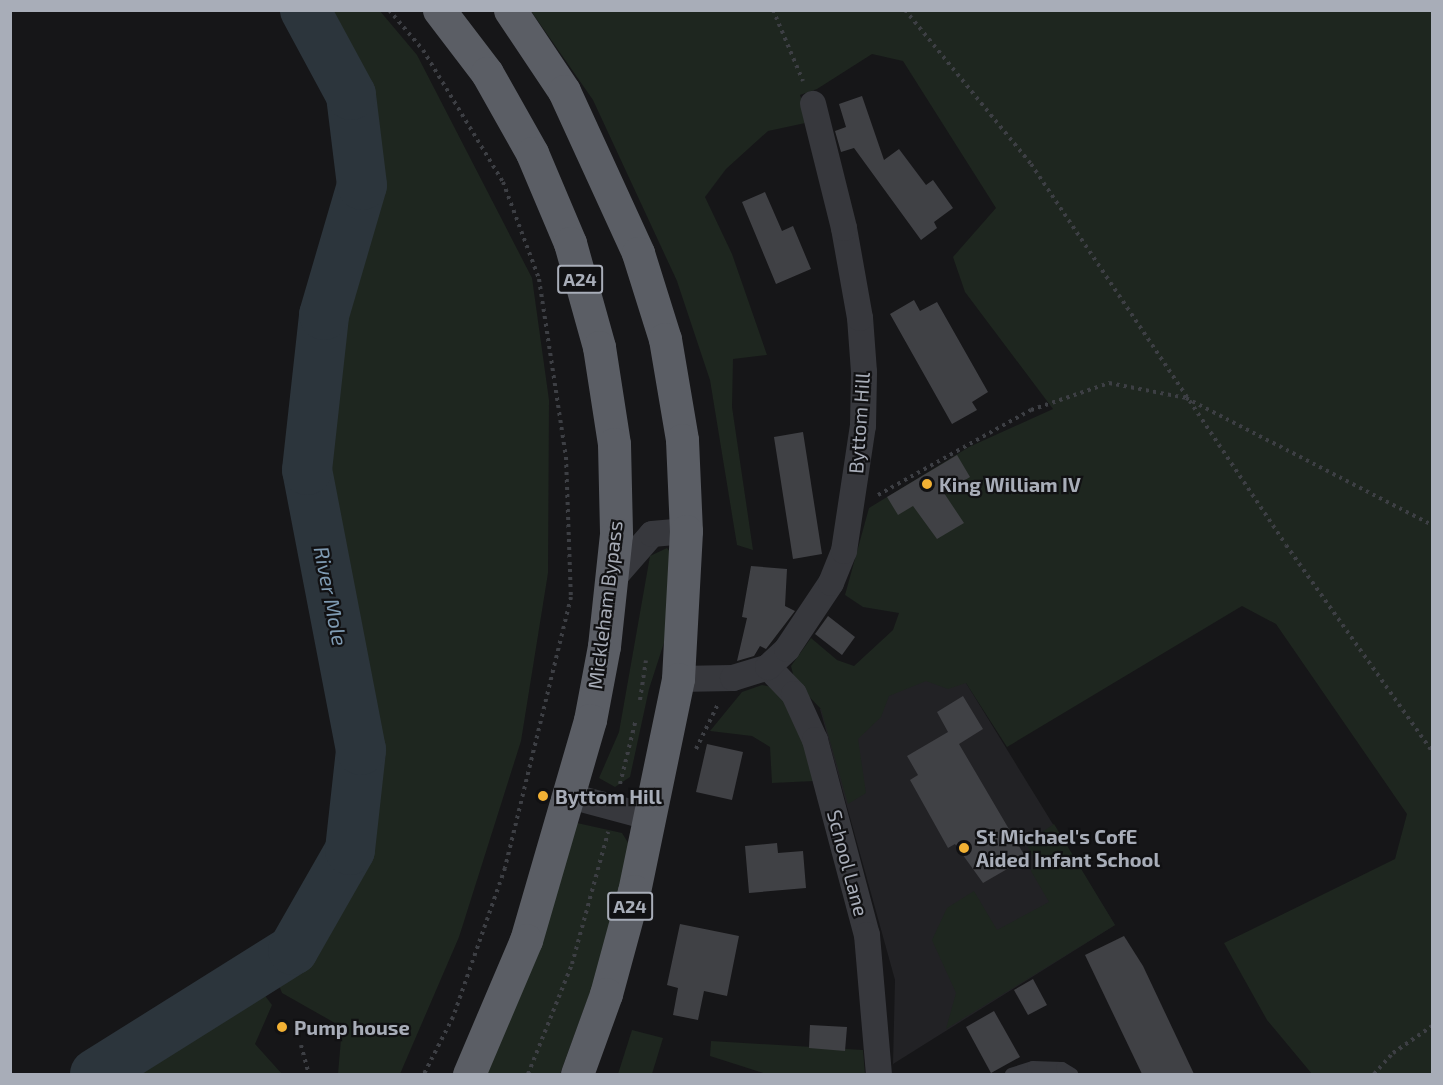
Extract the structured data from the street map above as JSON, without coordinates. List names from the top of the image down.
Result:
{
  "streets": {
    "highway": ["A24", "Mickleham Bypass"],
    "street": ["Byttom Hill", "School Lane"]
  },
  "crossings": [
    ["A24", "Byttom Hill"],
    ["Byttom Hill", "School Lane"]
  ],
  "water": ["River Mole"],
  "places": [
    "King William IV",
    "Byttom Hill",
    "St Michael's CofE Aided Infant School",
    "Pump house"
  ]
}
